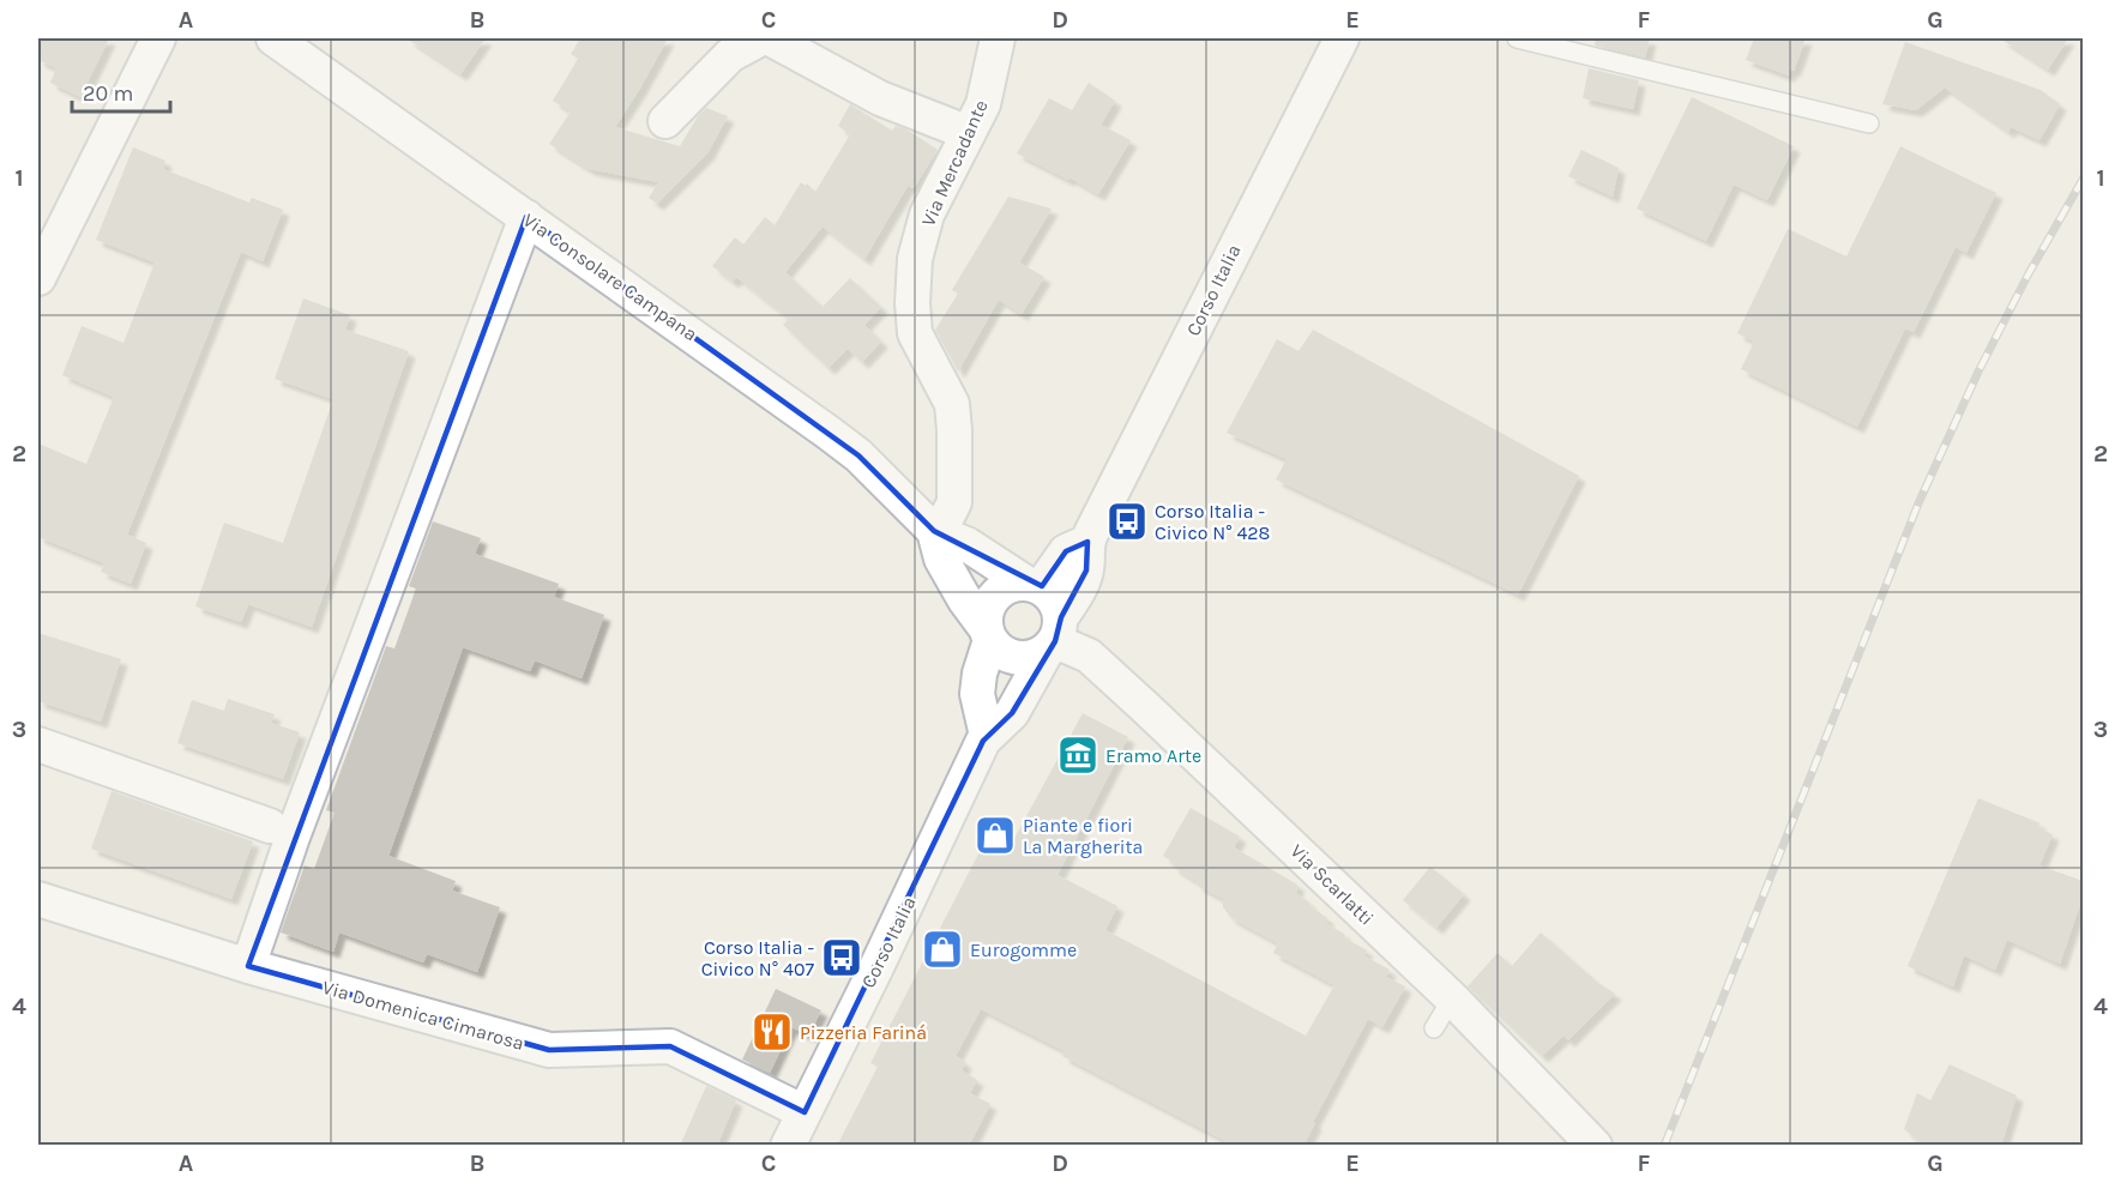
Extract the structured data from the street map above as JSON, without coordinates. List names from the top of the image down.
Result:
{
  "streets": {
    "street": [
      "Via Mercadante",
      "Via Consolare Campana",
      "Corso Italia",
      "Via Scarlatti",
      "Via Domenica Cimarosa"
    ]
  },
  "crossings": [
    ["Via Mercadante", "Via Consolare Campana"],
    ["Via Consolare Campana", "Corso Italia"],
    ["Via Consolare Campana", "Via Scarlatti"],
    ["Corso Italia", "Via Scarlatti"],
    ["Corso Italia", "Via Domenica Cimarosa"]
  ],
  "places": {
    "bus stop": ["Corso Italia - Civico N° 428", "Corso Italia - Civico N° 407"],
    "museum": ["Eramo Arte"],
    "shop": ["Piante e fiori La Margherita", "Eurogomme"],
    "restaurant": ["Pizzeria Fariná"]
  },
  "scale_bar": "20 m",
  "grid": {
    "columns": [
      "A",
      "B",
      "C",
      "D",
      "E",
      "F",
      "G"
    ],
    "rows": [
      "1",
      "2",
      "3",
      "4"
    ]
  }
}
